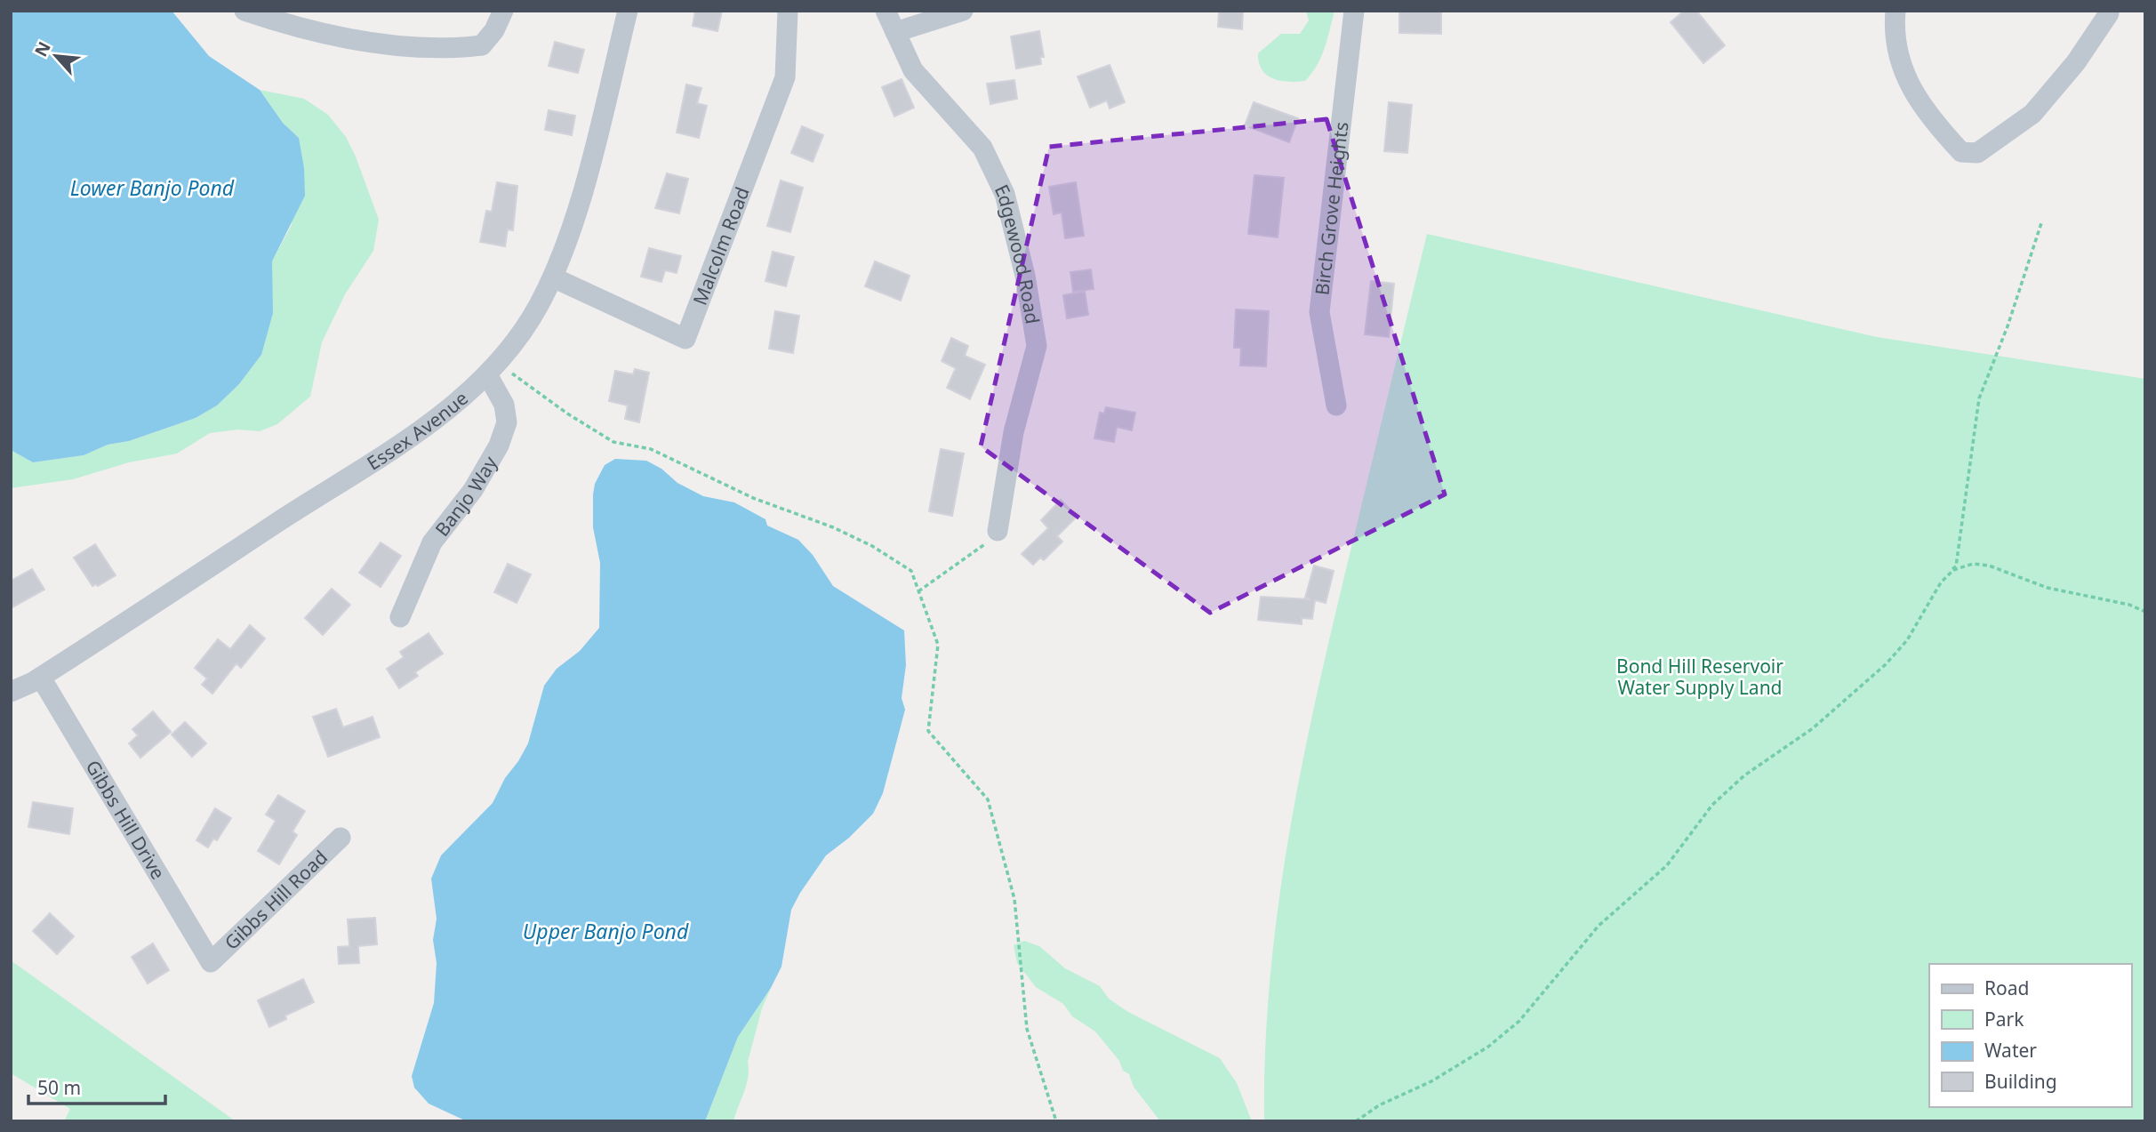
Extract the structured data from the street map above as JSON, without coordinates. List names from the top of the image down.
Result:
{
  "streets": {
    "street": [
      "Birch Grove Heights",
      "Malcolm Road",
      "Edgewood Road",
      "Essex Avenue",
      "Banjo Way",
      "Gibbs Hill Drive",
      "Gibbs Hill Road"
    ]
  },
  "crossings": [
    ["Malcolm Road", "Essex Avenue"],
    ["Essex Avenue", "Banjo Way"],
    ["Essex Avenue", "Gibbs Hill Drive"],
    ["Gibbs Hill Drive", "Gibbs Hill Road"]
  ],
  "water": ["Lower Banjo Pond", "Upper Banjo Pond"],
  "parks": ["Bond Hill Reservoir Water Supply Land"],
  "legend": [
    "Road",
    "Park",
    "Water",
    "Building"
  ],
  "scale_bar": "50 m",
  "north": "top left"
}
